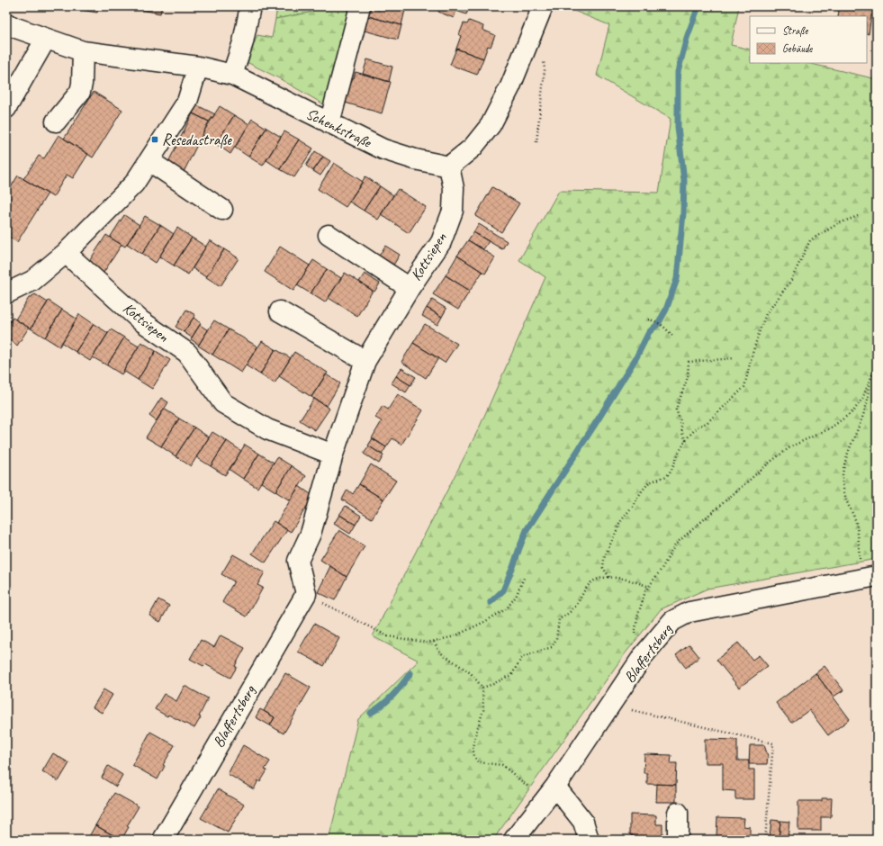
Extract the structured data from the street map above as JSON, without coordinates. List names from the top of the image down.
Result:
{
  "streets": {
    "street": ["Schenkstraße", "Kottsiepen", "Blaffertsberg"]
  },
  "crossings": [
    ["Schenkstraße", "Kottsiepen"],
    ["Kottsiepen", "Blaffertsberg"]
  ],
  "places": {
    "transit": ["Resedastraße"]
  },
  "legend": ["Straße", "Gebäude"]
}
